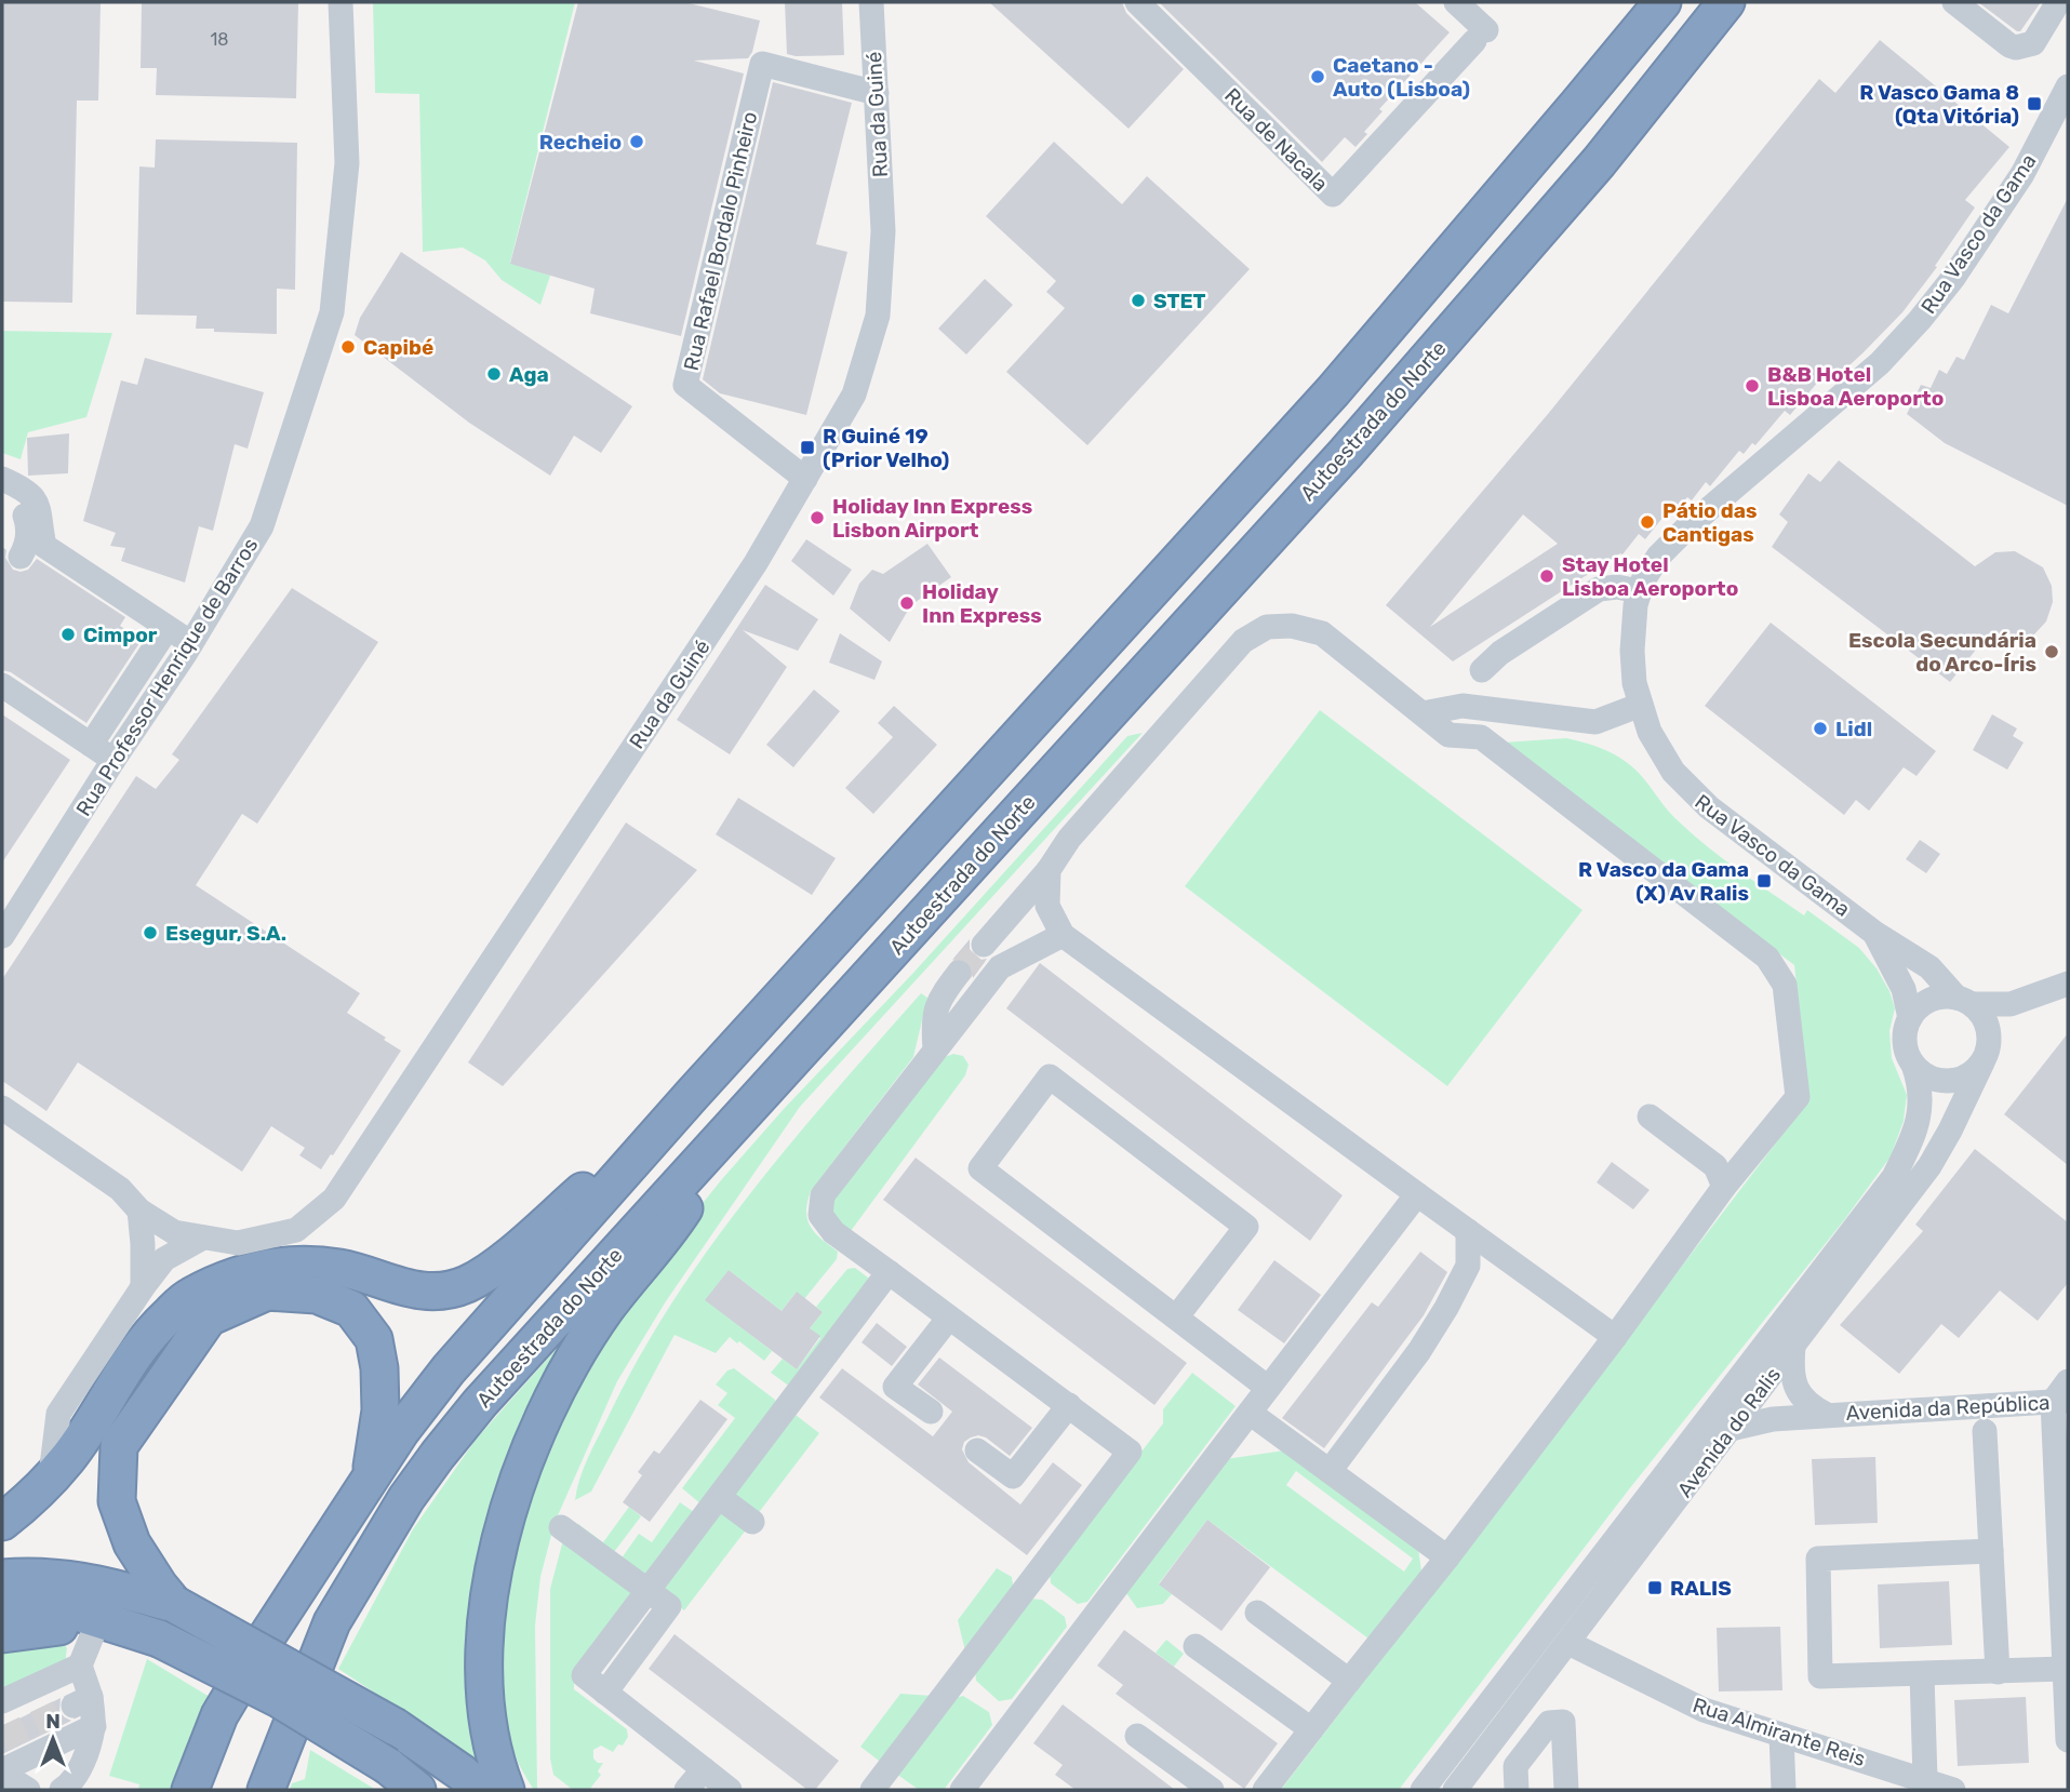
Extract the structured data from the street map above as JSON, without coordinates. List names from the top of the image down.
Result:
{
  "streets": {
    "highway": ["Autoestrada do Norte"],
    "street": [
      "Rua da Guiné",
      "Rua de Nacala",
      "Rua Vasco da Gama",
      "Rua Rafael Bordalo Pinheiro",
      "Rua Professor Henrique de Barros",
      "Avenida da República",
      "Avenida do Ralis",
      "Rua Almirante Reis"
    ]
  },
  "crossings": [
    ["Rua da Guiné", "Rua Rafael Bordalo Pinheiro"],
    ["Rua Vasco da Gama", "Avenida do Ralis"],
    ["Avenida da República", "Avenida do Ralis"],
    ["Avenida do Ralis", "Rua Almirante Reis"]
  ],
  "places": {
    "other": [
      "Caetano - Auto (Lisboa)",
      "Recheio",
      "STET",
      "Capibé",
      "Aga",
      "B&B Hotel Lisboa Aeroporto",
      "Holiday Inn Express Lisbon Airport",
      "Pátio das Cantigas",
      "Stay Hotel Lisboa Aeroporto",
      "Holiday Inn Express",
      "Cimpor",
      "Escola Secundária do Arco-Íris",
      "Lidl",
      "Esegur, S.A."
    ],
    "transit": [
      "R Vasco Gama 8 (Qta Vitória)",
      "R Guiné 19 (Prior Velho)",
      "R Vasco da Gama (X) Av Ralis",
      "RALIS"
    ]
  },
  "house_numbers": ["18"],
  "north": "top"
}
